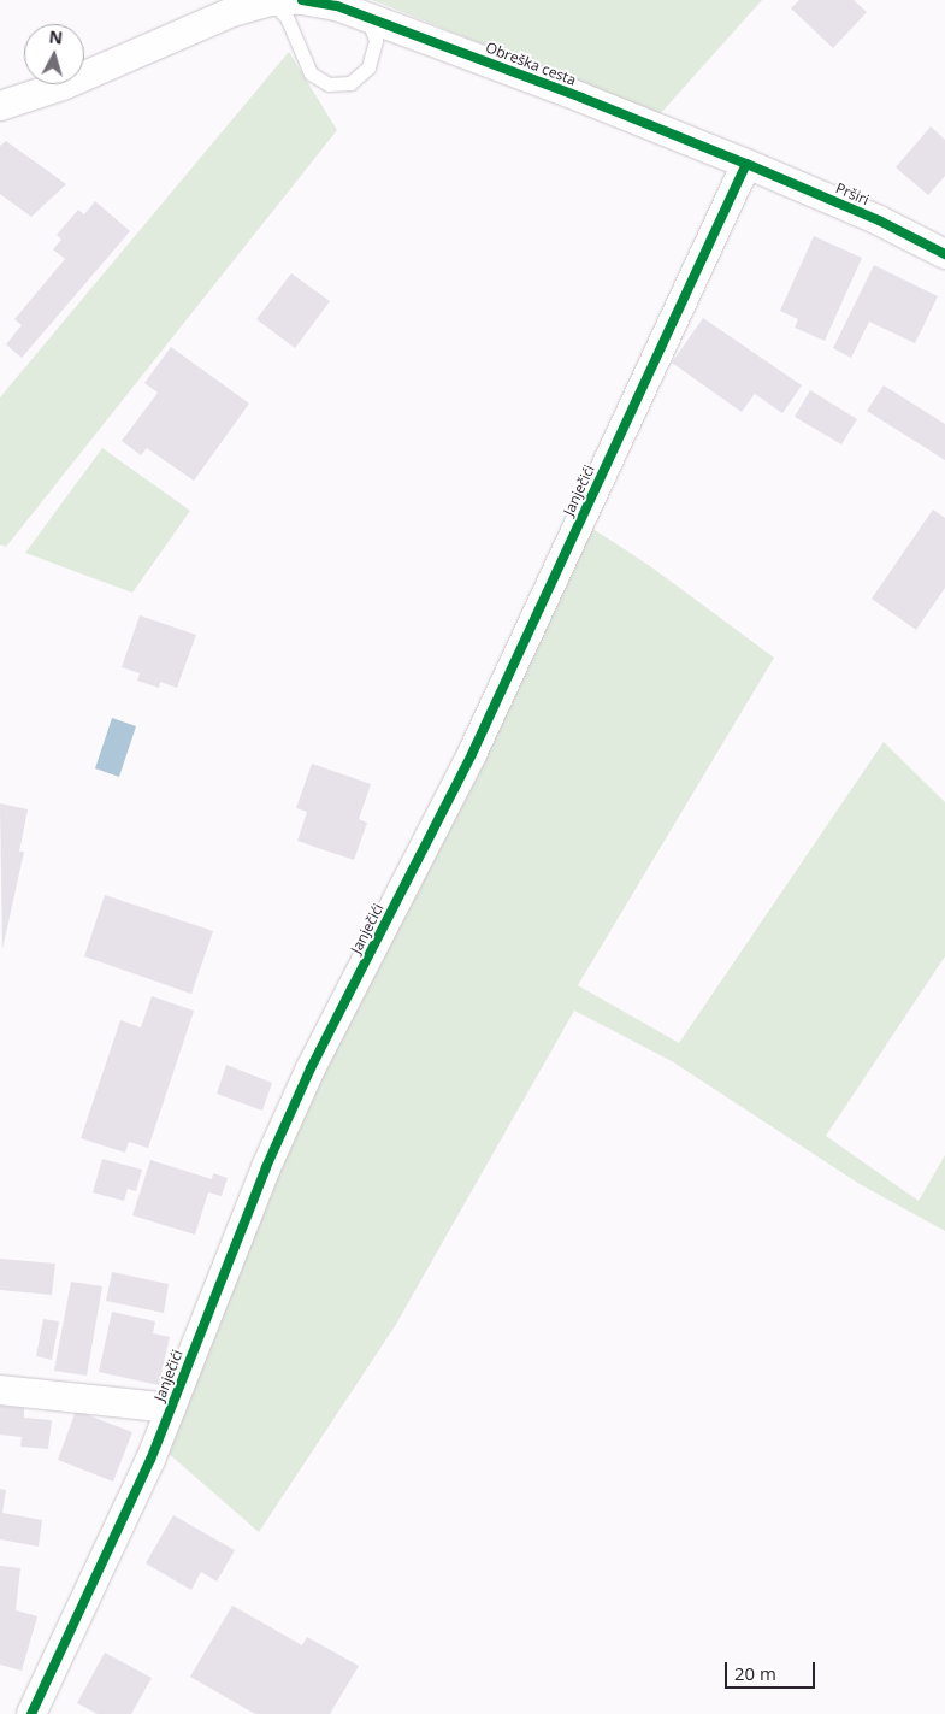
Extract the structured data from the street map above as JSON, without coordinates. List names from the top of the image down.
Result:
{
  "streets": {
    "street": ["Obreška cesta", "Prširi", "Janječići"]
  },
  "crossings": [
    ["Obreška cesta", "Prširi"],
    ["Obreška cesta", "Janječići"],
    ["Prširi", "Janječići"]
  ],
  "scale_bar": "20 m",
  "north": "top"
}
